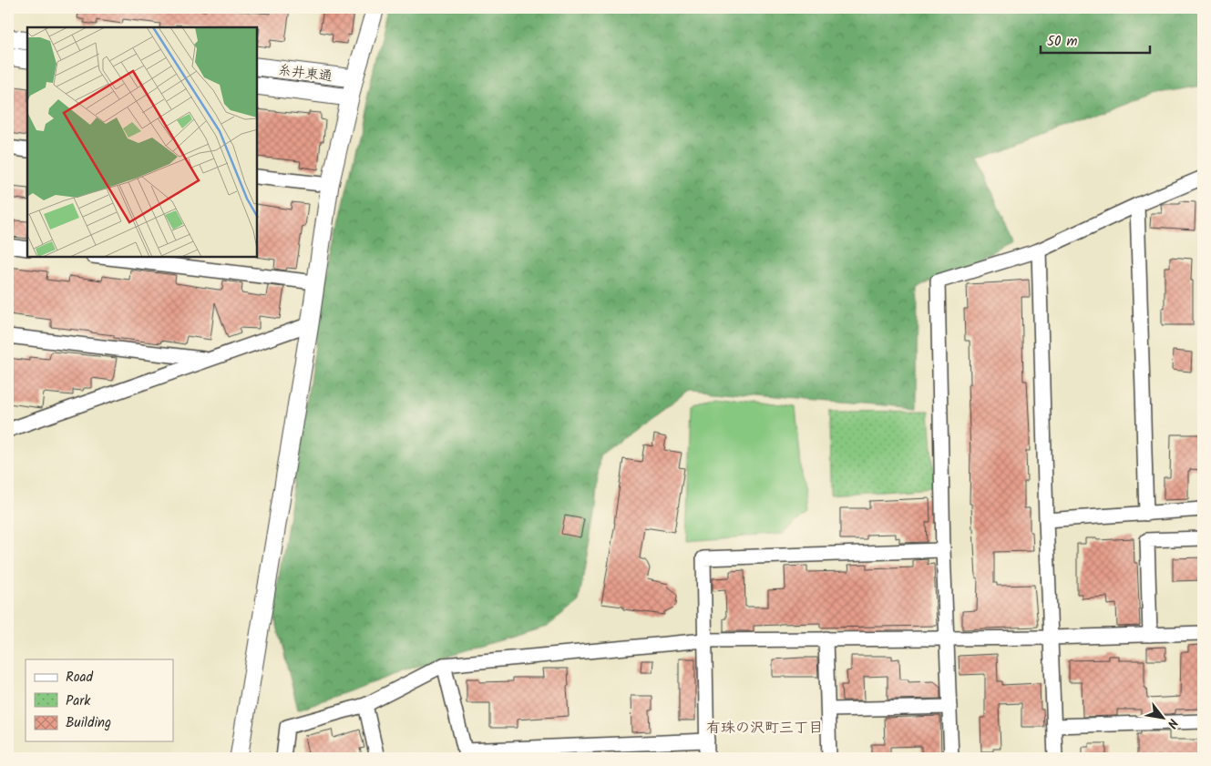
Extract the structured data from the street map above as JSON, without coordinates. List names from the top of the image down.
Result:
{
  "streets": {
    "street": ["糸井東通"]
  },
  "districts": ["有珠の沢町三丁目"],
  "legend": ["Road", "Park", "Building"],
  "scale_bar": "50 m",
  "north": "bottom right"
}
